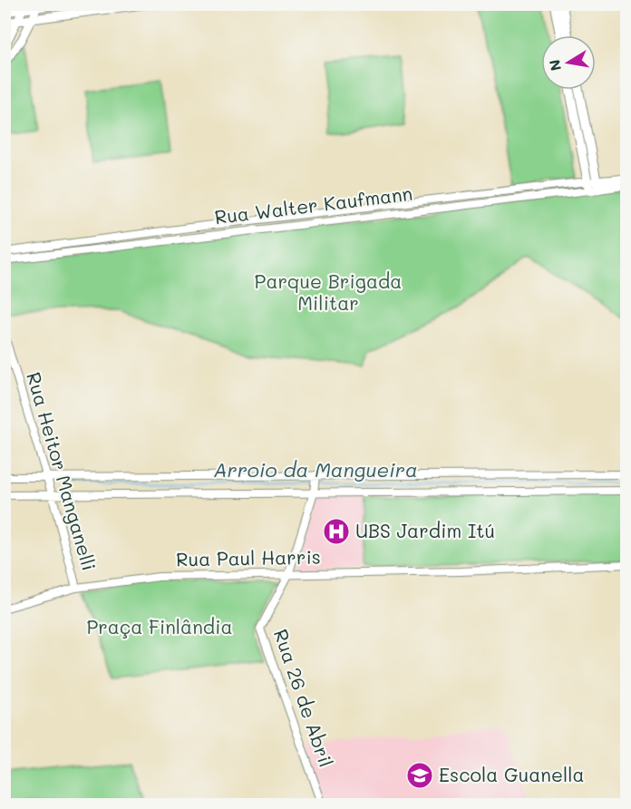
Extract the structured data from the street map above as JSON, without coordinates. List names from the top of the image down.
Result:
{
  "streets": {
    "main road": ["Rua Walter Kaufmann"],
    "street": ["Rua Heitor Manganelli", "Rua Paul Harris", "Rua 26 de Abril"]
  },
  "crossings": [
    ["Rua Heitor Manganelli", "Rua Paul Harris"],
    ["Rua Paul Harris", "Rua 26 de Abril"]
  ],
  "water": ["Arroio da Mangueira"],
  "parks": ["Parque Brigada Militar", "Praça Finlândia"],
  "places": {
    "hospital": ["UBS Jardim Itú"],
    "school or university": ["Escola Guanella"]
  },
  "north": "left"
}
